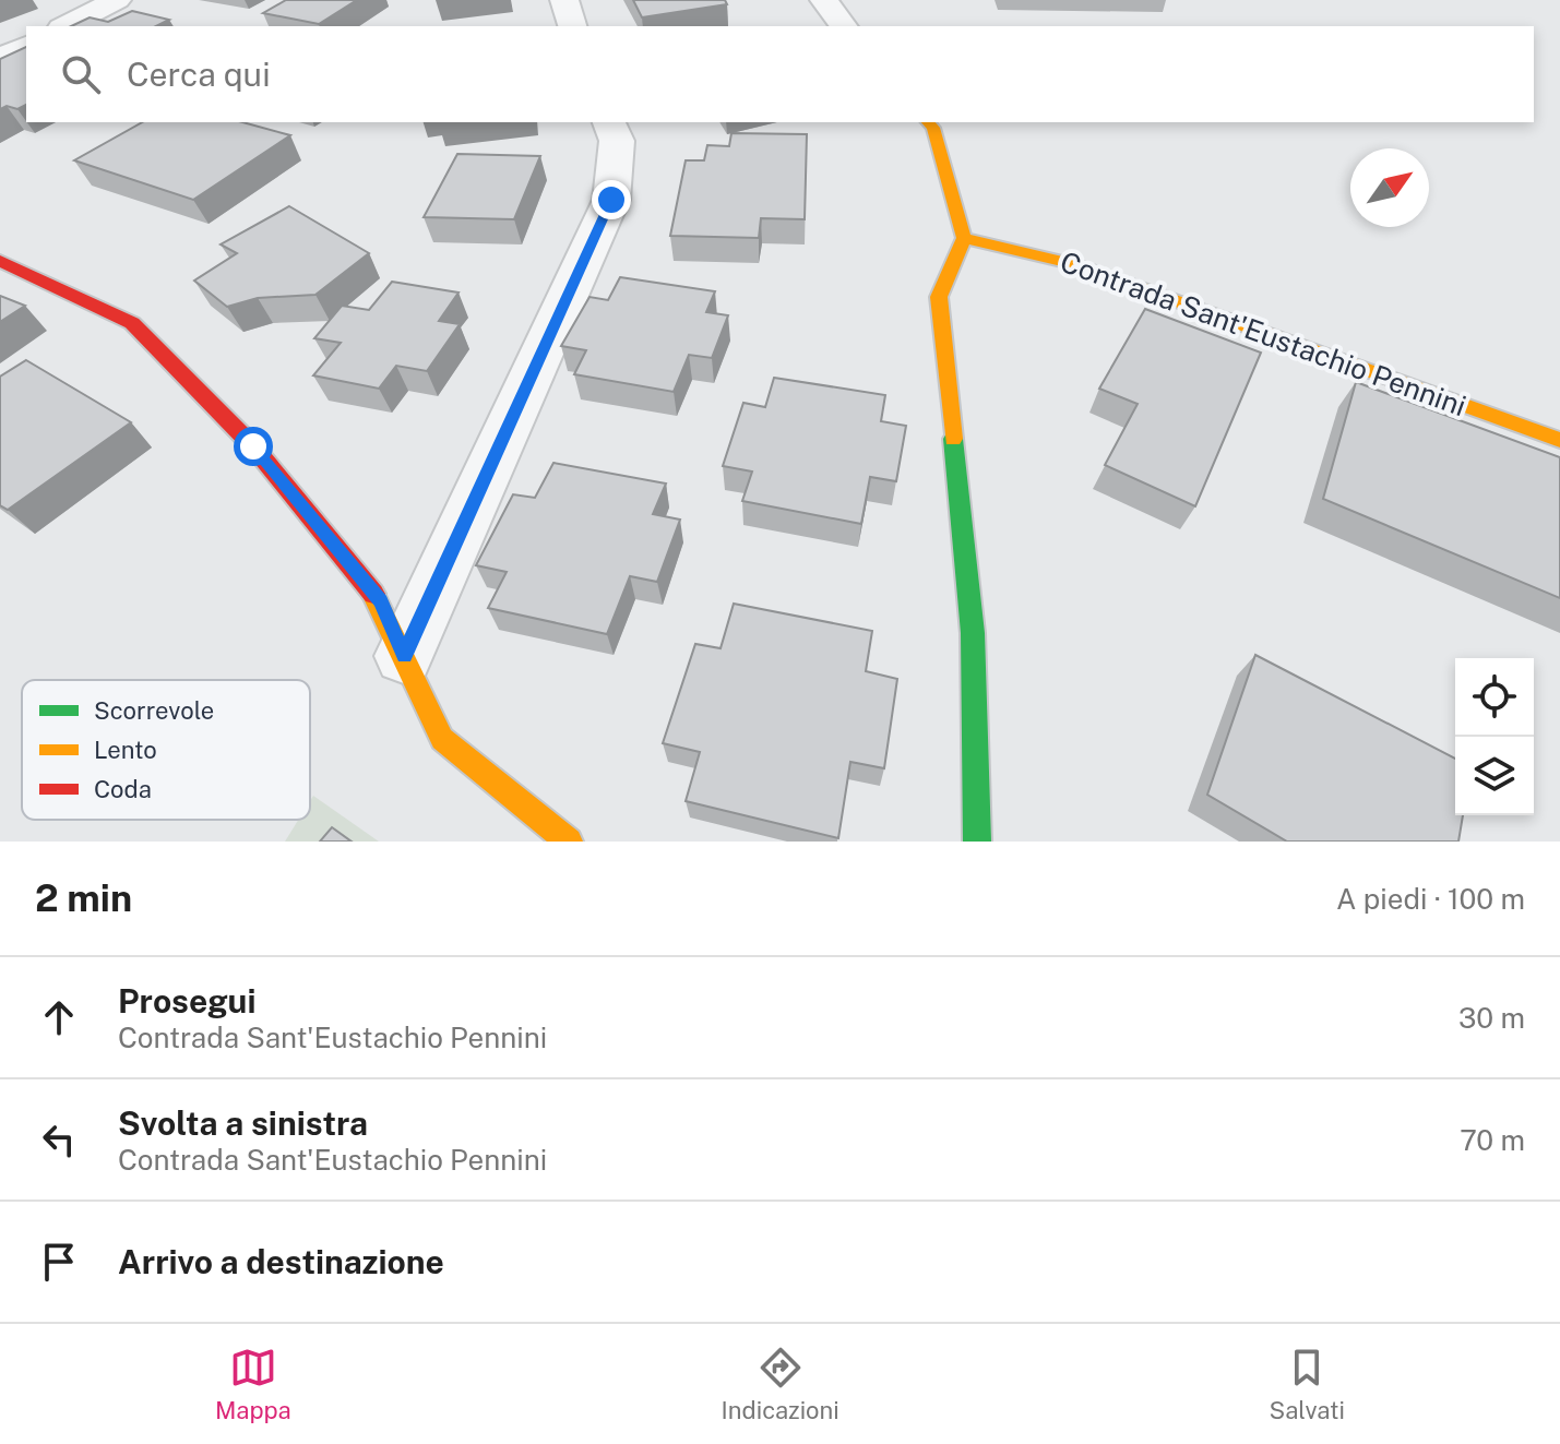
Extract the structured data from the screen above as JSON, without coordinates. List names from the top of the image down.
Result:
{
  "streets": {
    "street": ["Contrada Sant'Eustachio Pennini"]
  },
  "legend": ["Scorrevole", "Lento", "Coda"],
  "north": "top right",
  "page": {
    "search": "Cerca qui",
    "heading": ["2 min", "A piedi · 100 m"],
    "list": [
      ["Prosegui", "Contrada Sant'Eustachio Pennini", "30 m"],
      ["Svolta a sinistra", "Contrada Sant'Eustachio Pennini", "70 m"],
      "Arrivo a destinazione"
    ],
    "nav": ["Mappa", "Indicazioni", "Salvati"]
  }
}
